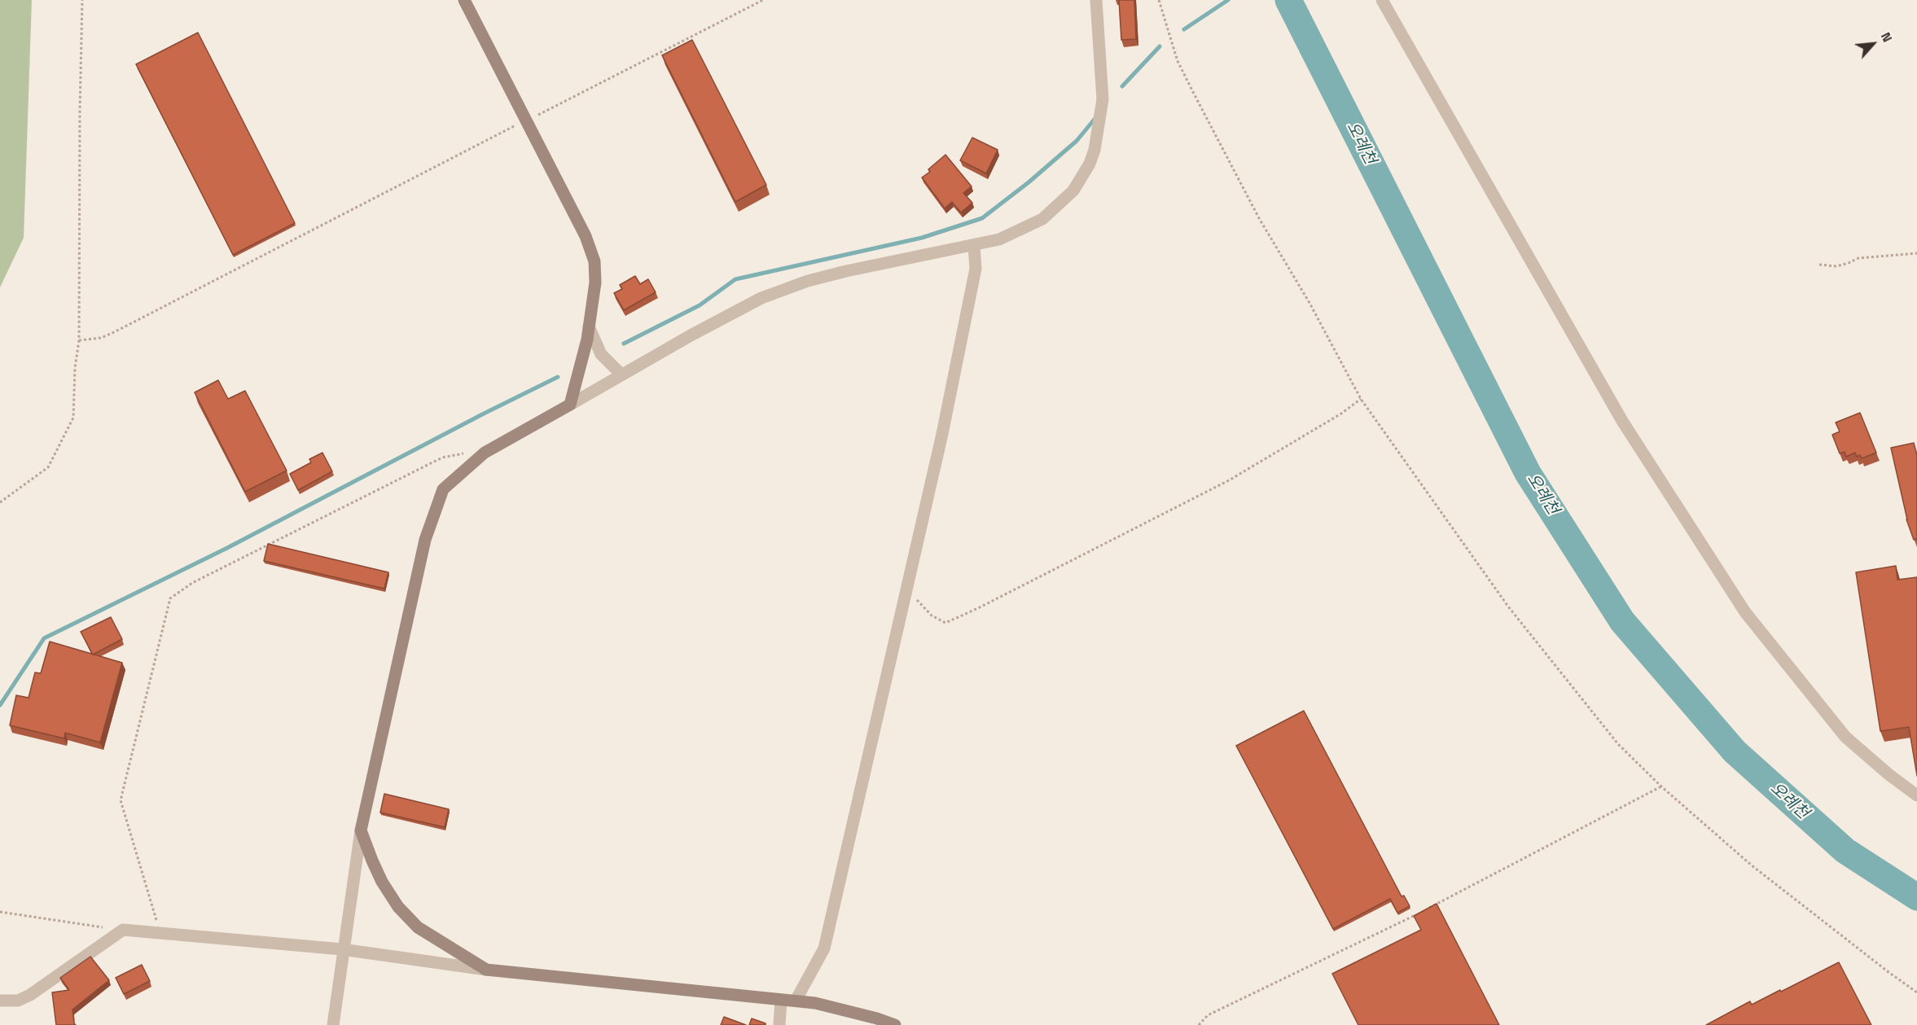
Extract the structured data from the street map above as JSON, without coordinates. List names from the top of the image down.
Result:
{
  "water": ["오례천"],
  "north": "top right"
}
